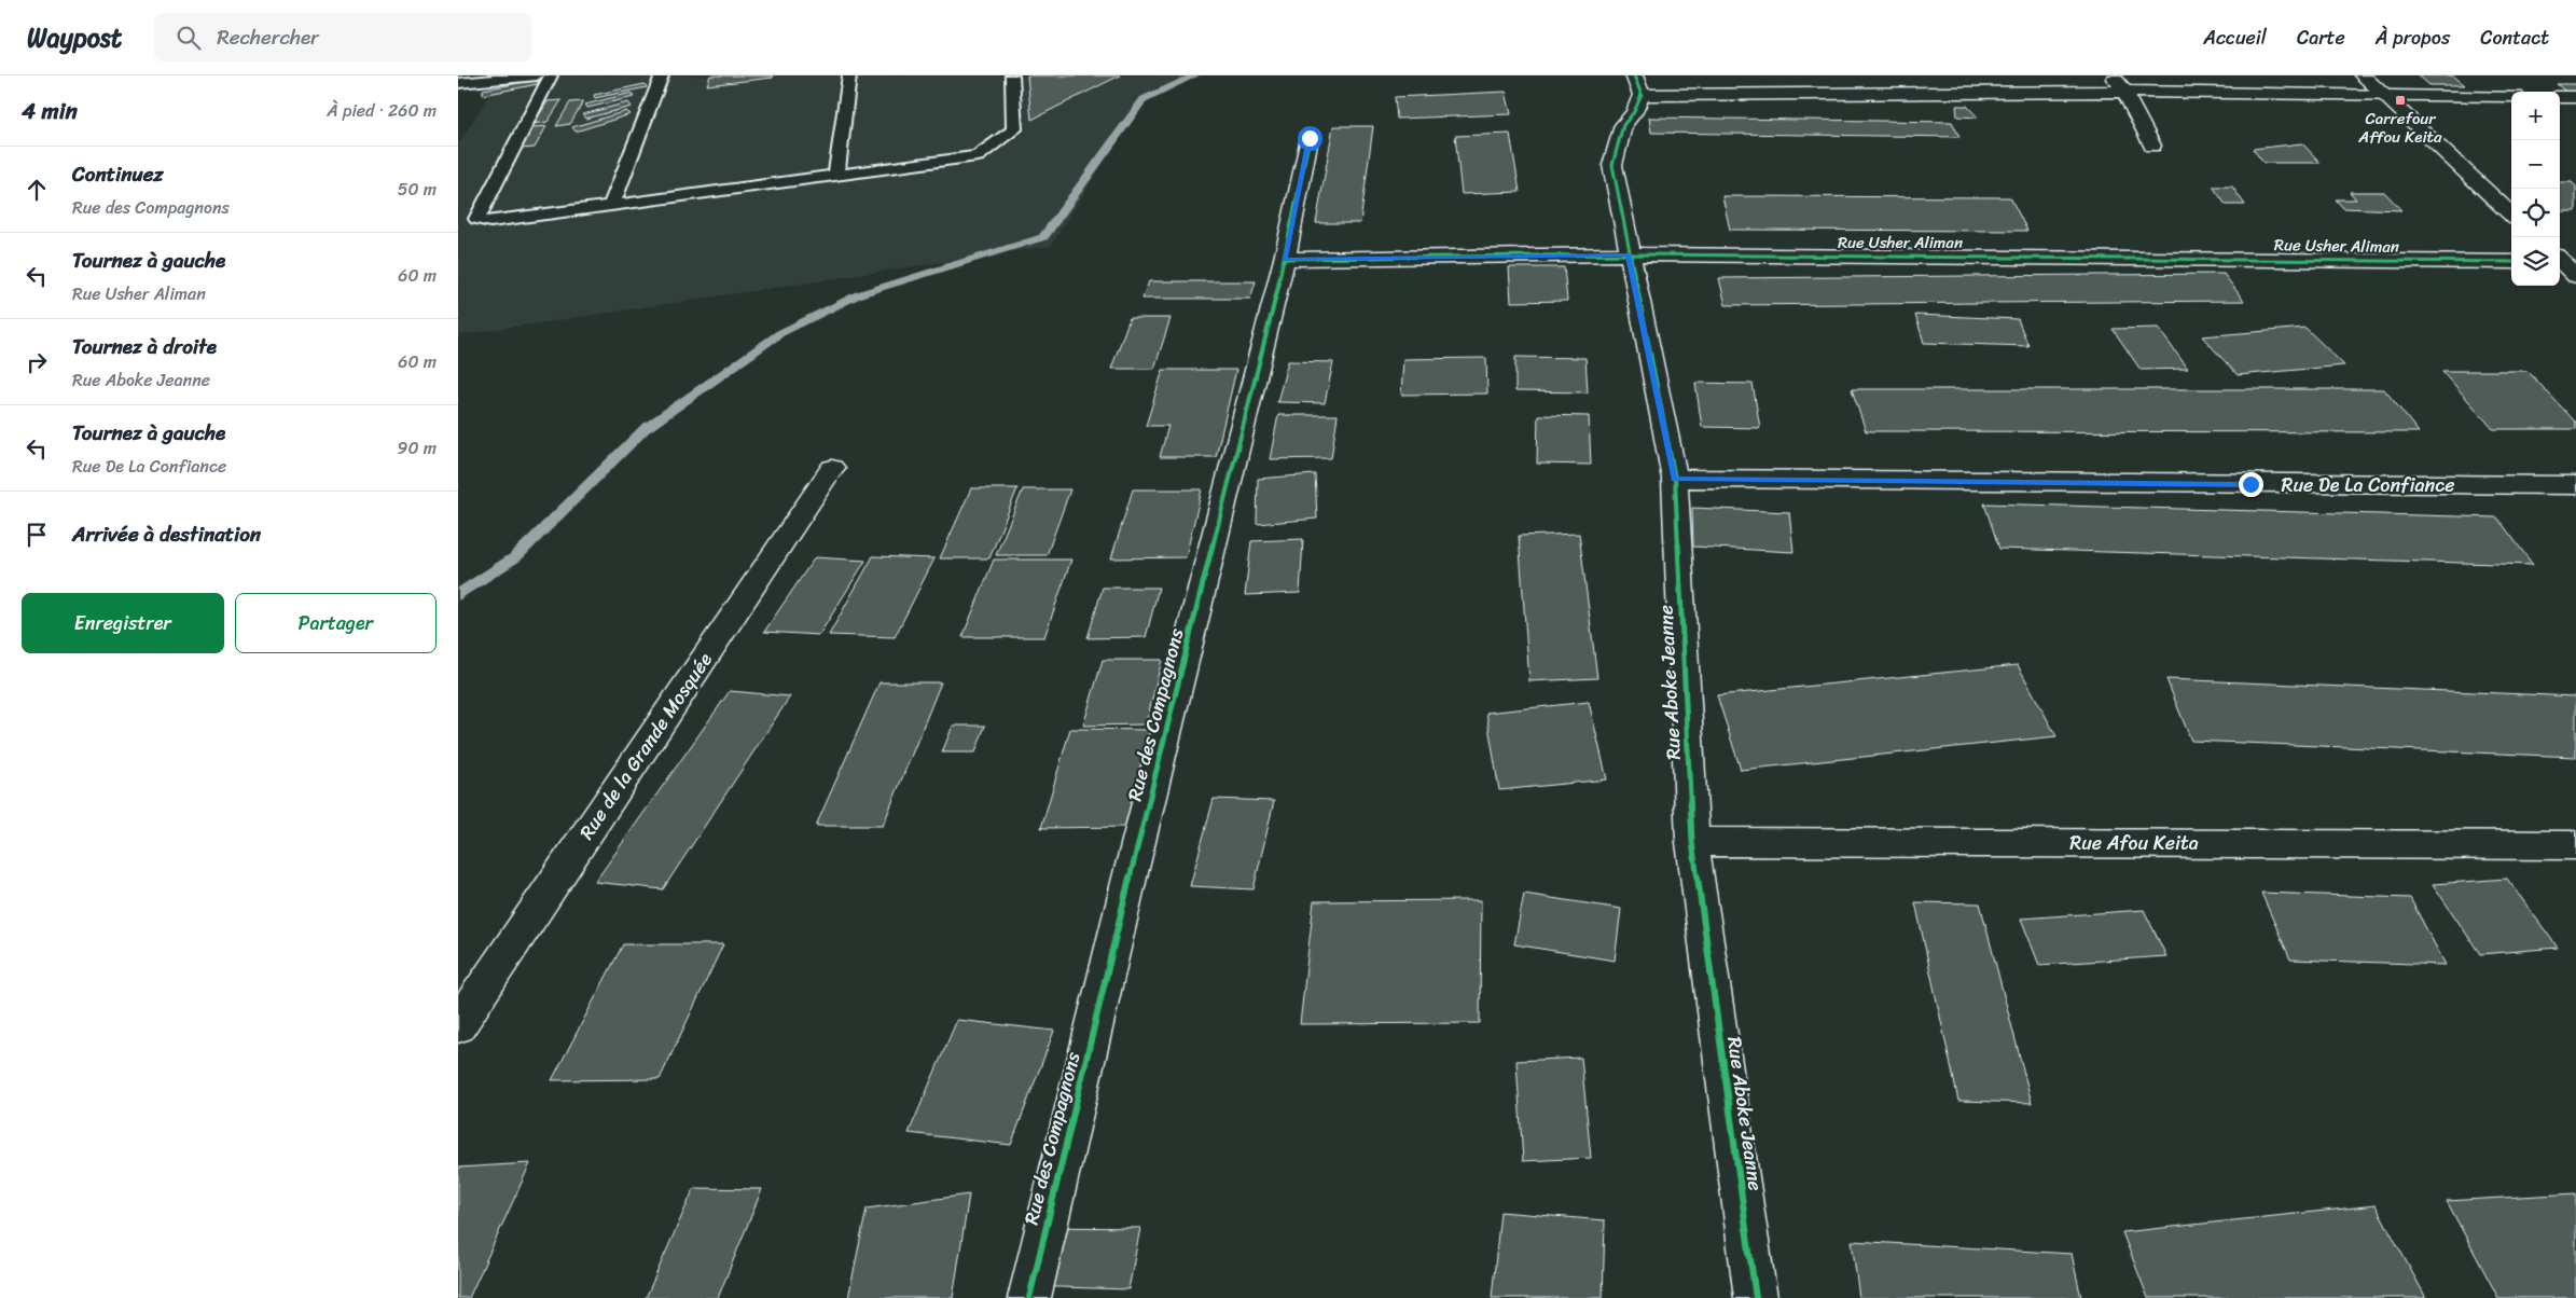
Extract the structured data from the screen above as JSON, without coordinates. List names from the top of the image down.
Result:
{
  "streets": {
    "street": [
      "Rue Usher Aliman",
      "Rue De La Confiance",
      "Rue Aboke Jeanne",
      "Rue des Compagnons",
      "Rue de la Grande Mosquée",
      "Rue Afou Keita"
    ]
  },
  "crossings": [
    ["Rue Usher Aliman", "Rue Aboke Jeanne"],
    ["Rue Usher Aliman", "Rue des Compagnons"],
    ["Rue De La Confiance", "Rue Aboke Jeanne"],
    ["Rue Aboke Jeanne", "Rue Afou Keita"]
  ],
  "places": {
    "transit": ["Carrefour Affou Keita"]
  },
  "page": {
    "header": "Waypost",
    "search": "Rechercher",
    "nav": [
      "Accueil",
      "Carte",
      "À propos",
      "Contact"
    ],
    "heading": ["4 min", "À pied · 260 m"],
    "map_buttons": ["+", "−"],
    "list": [
      ["Continuez", "Rue des Compagnons", "50 m"],
      ["Tournez à gauche", "Rue Usher Aliman", "60 m"],
      ["Tournez à droite", "Rue Aboke Jeanne", "60 m"],
      ["Tournez à gauche", "Rue De La Confiance", "90 m"],
      "Arrivée à destination"
    ],
    "buttons": ["Enregistrer", "Partager"]
  }
}
